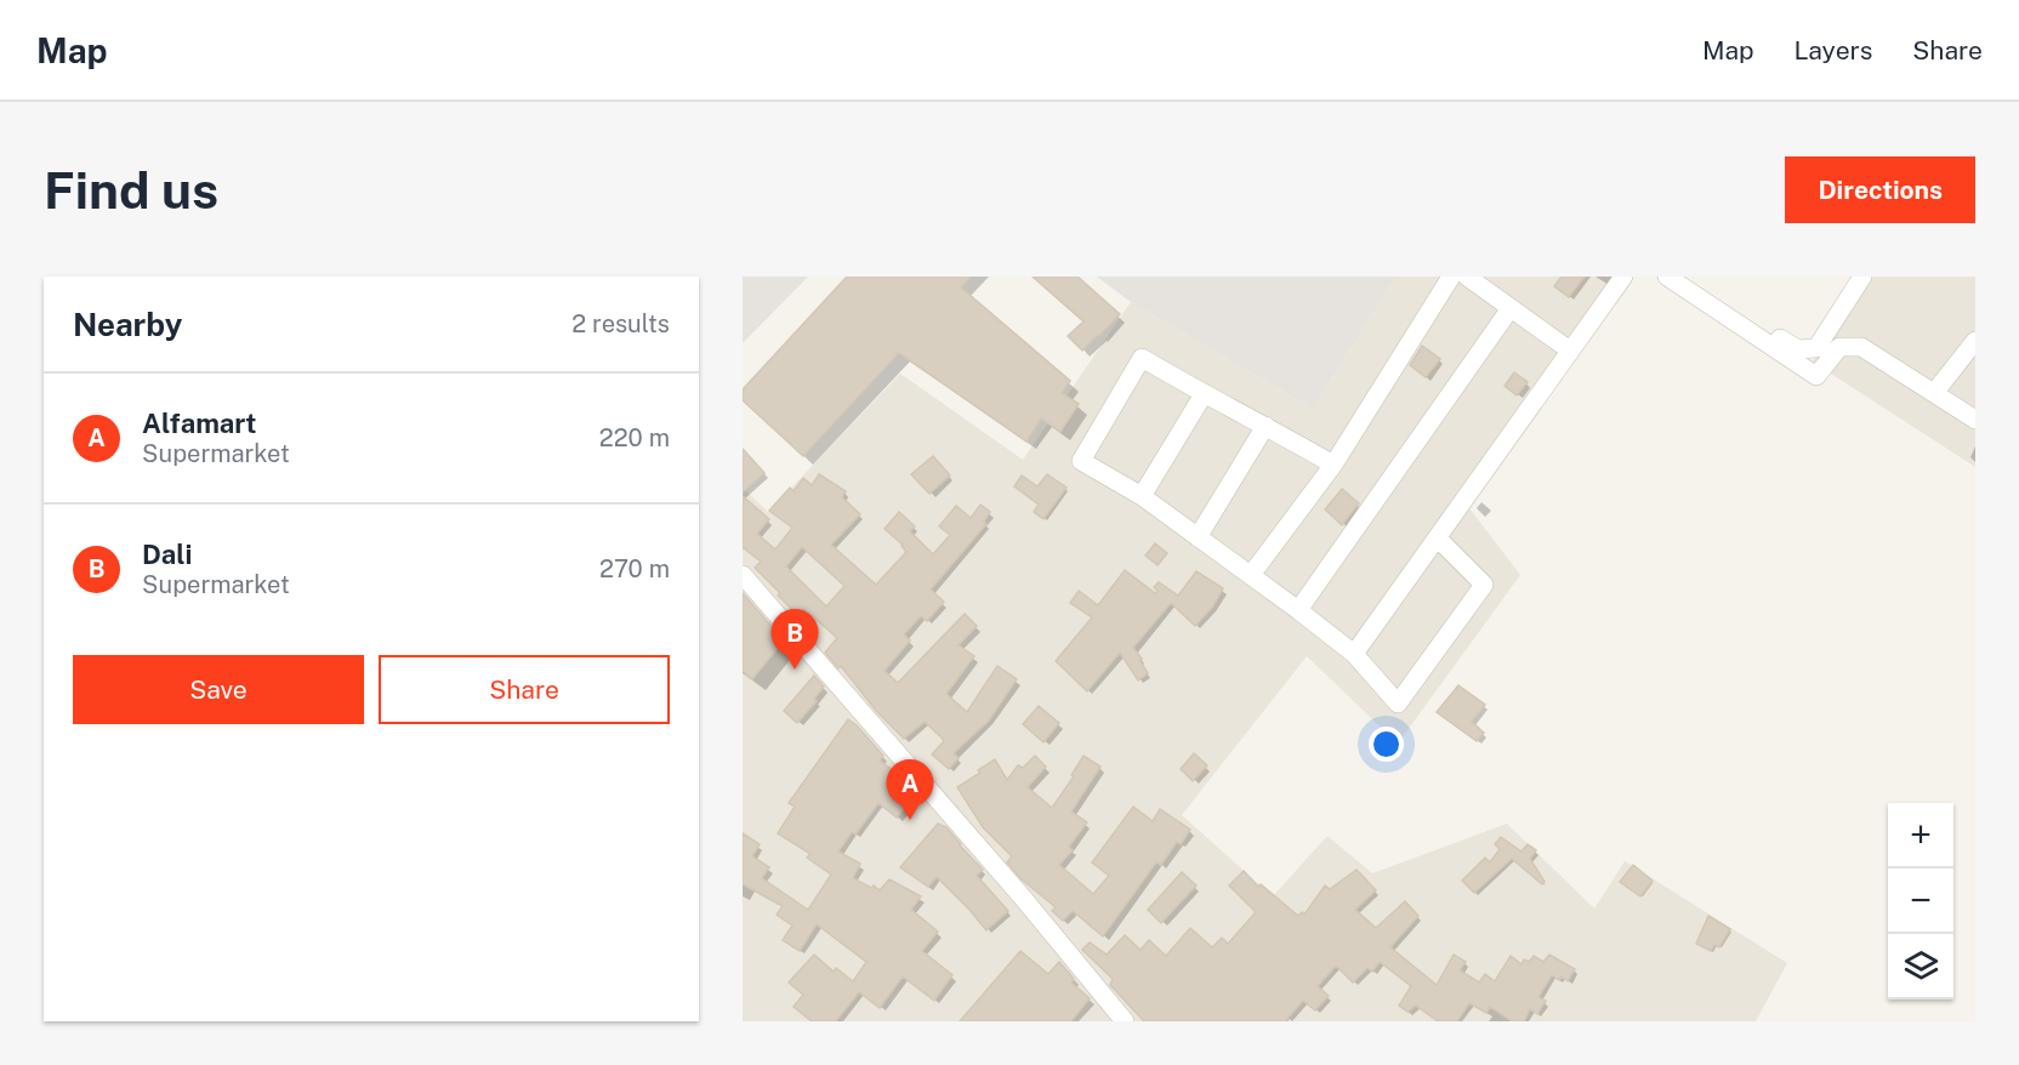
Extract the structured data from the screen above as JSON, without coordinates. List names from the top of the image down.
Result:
{
  "page": {
    "header": "Map",
    "nav": ["Map", "Layers", "Share"],
    "buttons": [
      "Directions",
      ["Save", "Share"]
    ],
    "title": "Find us",
    "heading": ["Nearby", "2 results"],
    "list": [
      {
        "mark": "A",
        "name": "Alfamart",
        "note": "Supermarket",
        "value": "220 m"
      },
      {
        "mark": "B",
        "name": "Dali",
        "note": "Supermarket",
        "value": "270 m"
      }
    ],
    "pins": ["B", "A"],
    "map_buttons": ["+", "−"]
  }
}
